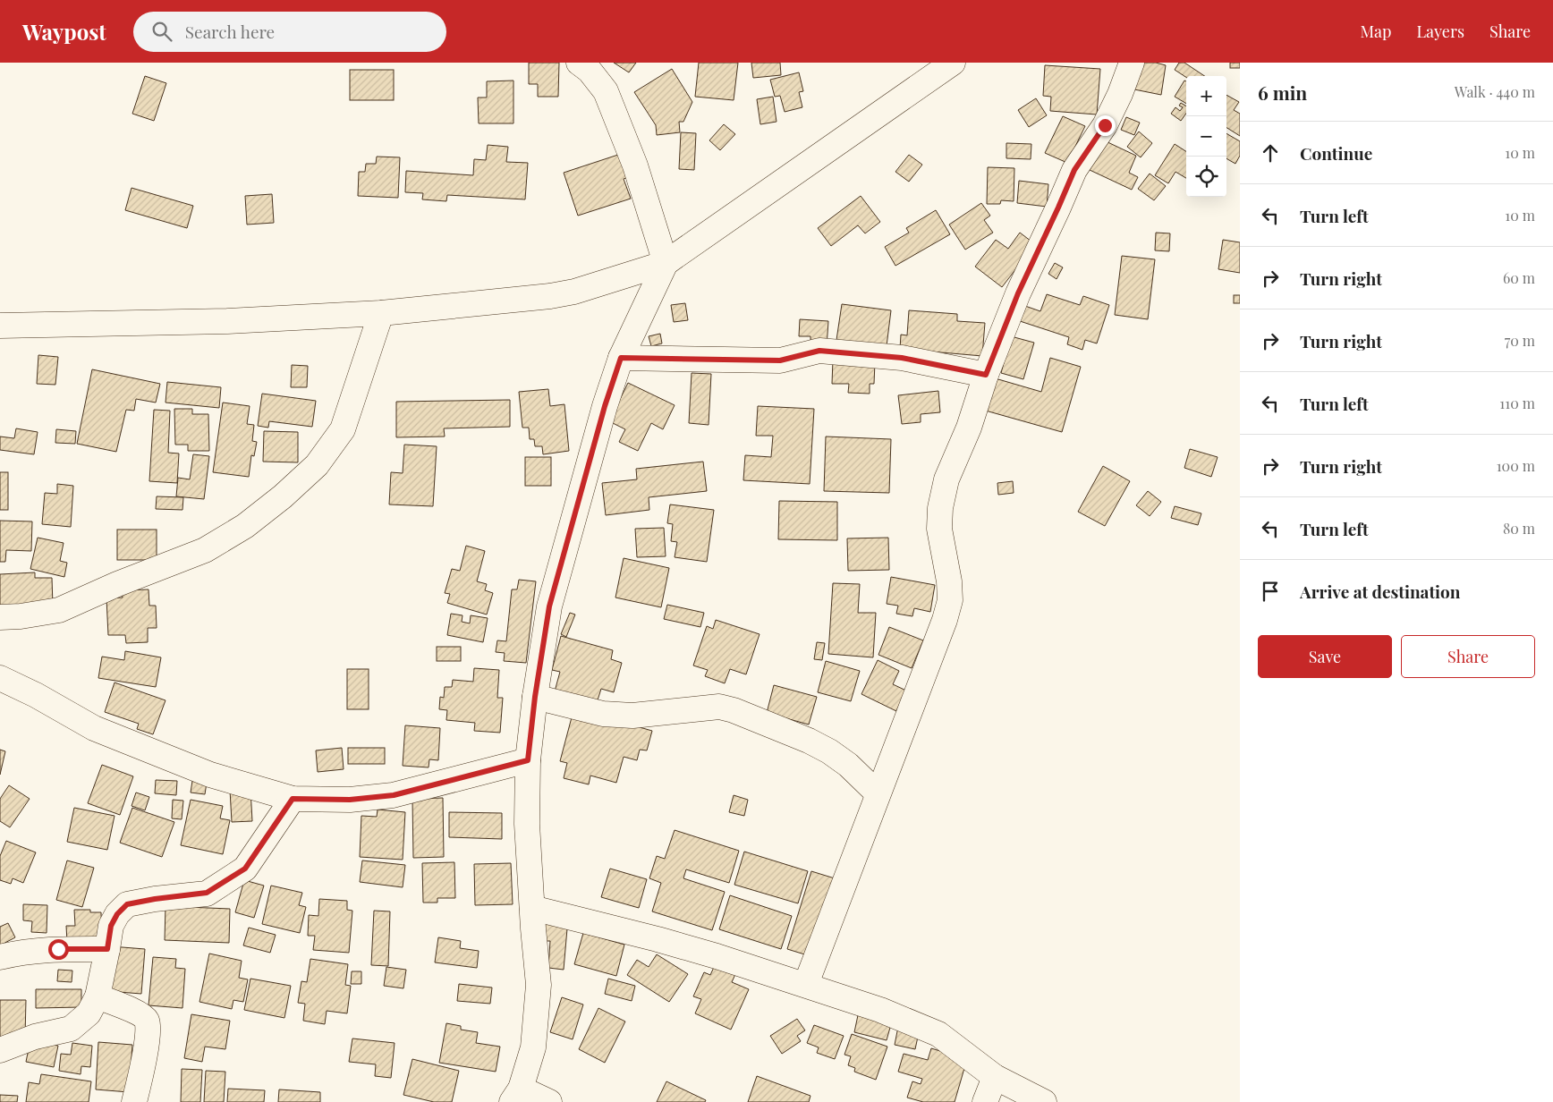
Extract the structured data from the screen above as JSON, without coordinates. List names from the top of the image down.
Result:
{
  "page": {
    "header": "Waypost",
    "search": "Search here",
    "nav": ["Map", "Layers", "Share"],
    "heading": ["6 min", "Walk · 440 m"],
    "map_buttons": ["+", "−"],
    "list": [
      ["Continue", "10 m"],
      ["Turn left", "10 m"],
      ["Turn right", "60 m"],
      ["Turn right", "70 m"],
      ["Turn left", "110 m"],
      ["Turn right", "100 m"],
      ["Turn left", "80 m"],
      "Arrive at destination"
    ],
    "buttons": ["Save", "Share"]
  }
}
